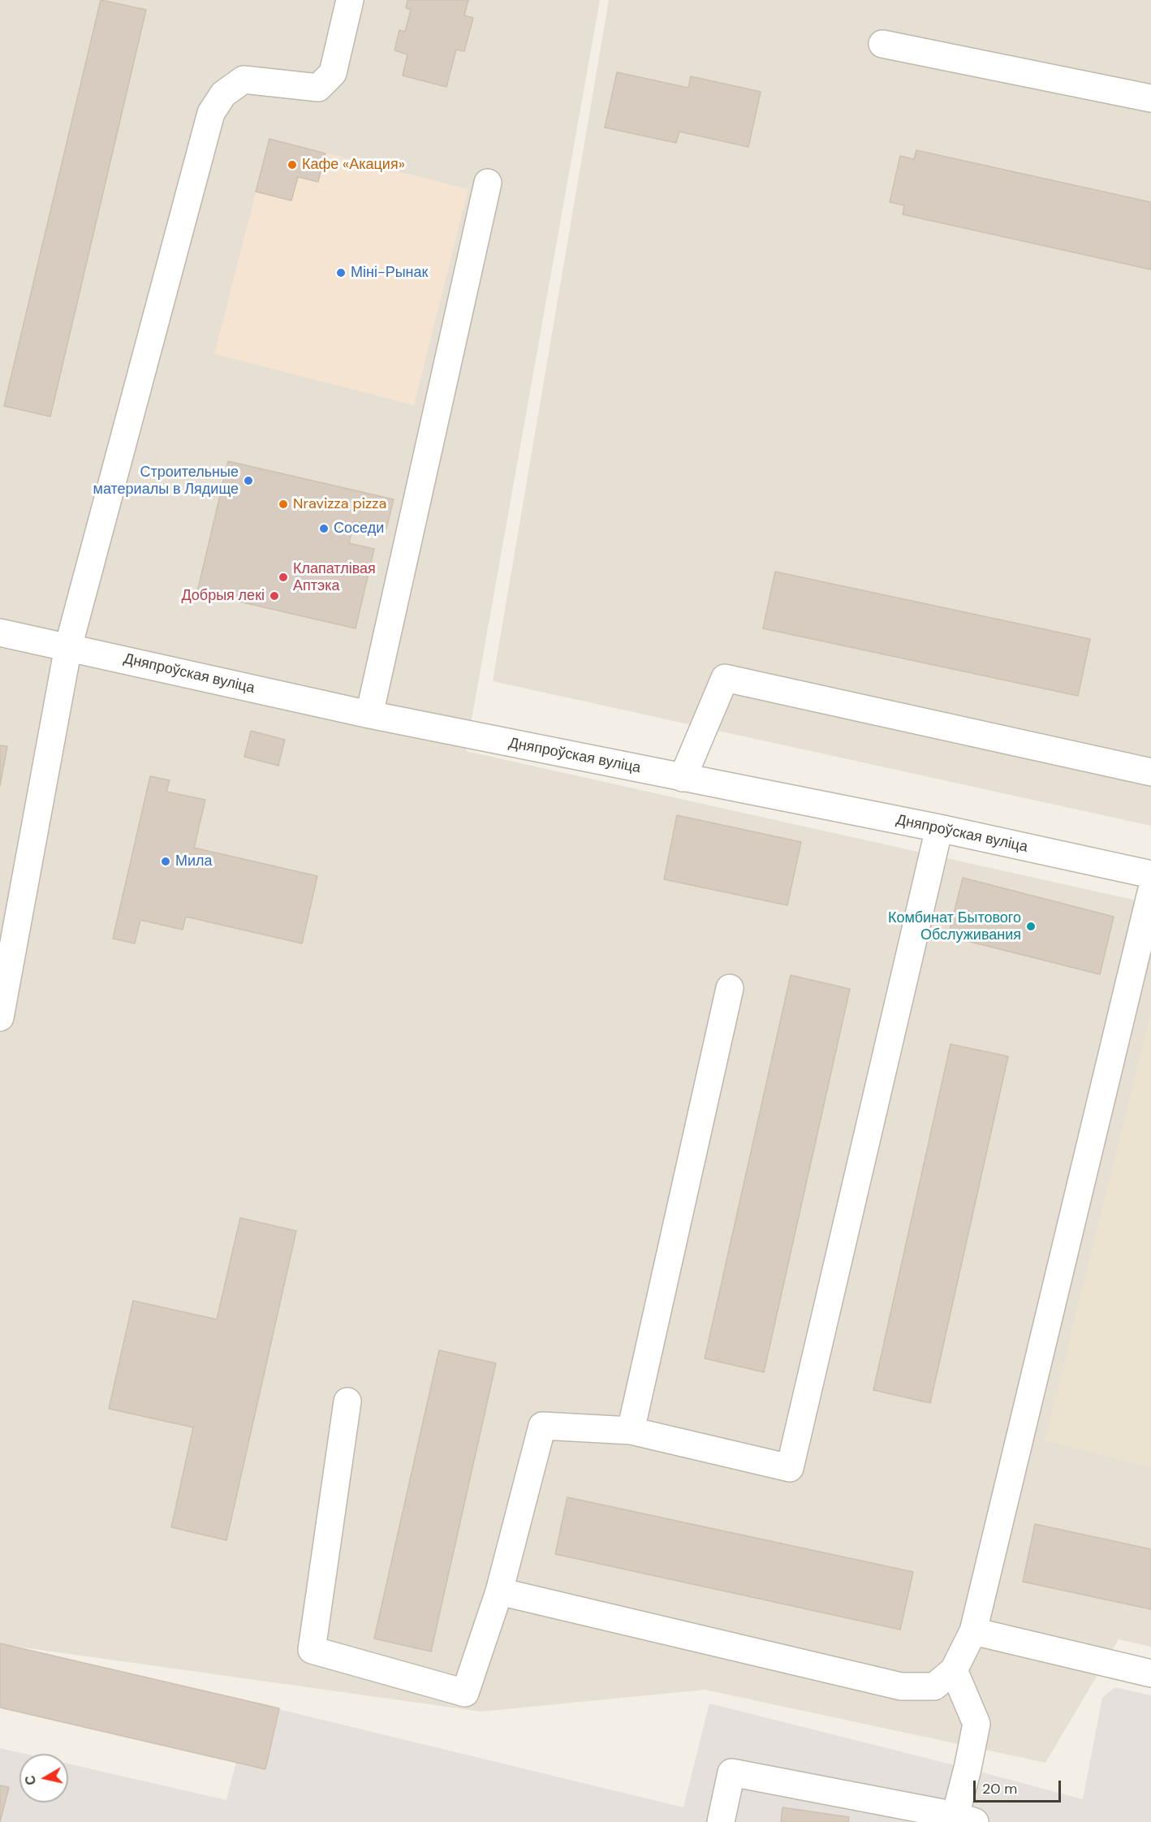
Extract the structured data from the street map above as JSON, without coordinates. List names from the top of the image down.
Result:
{
  "streets": {
    "street": ["Дняпроўская вуліца"]
  },
  "places": [
    "Кафе «Акация»",
    "Міні-Рынак",
    "Строительные материалы в Лядище",
    "Nravizza pizza",
    "Соседи",
    "Клапатлівая Аптэка",
    "Добрыя лекі",
    "Мила",
    "Комбинат Бытового Обслуживания"
  ],
  "scale_bar": "20 m",
  "north": "left"
}
